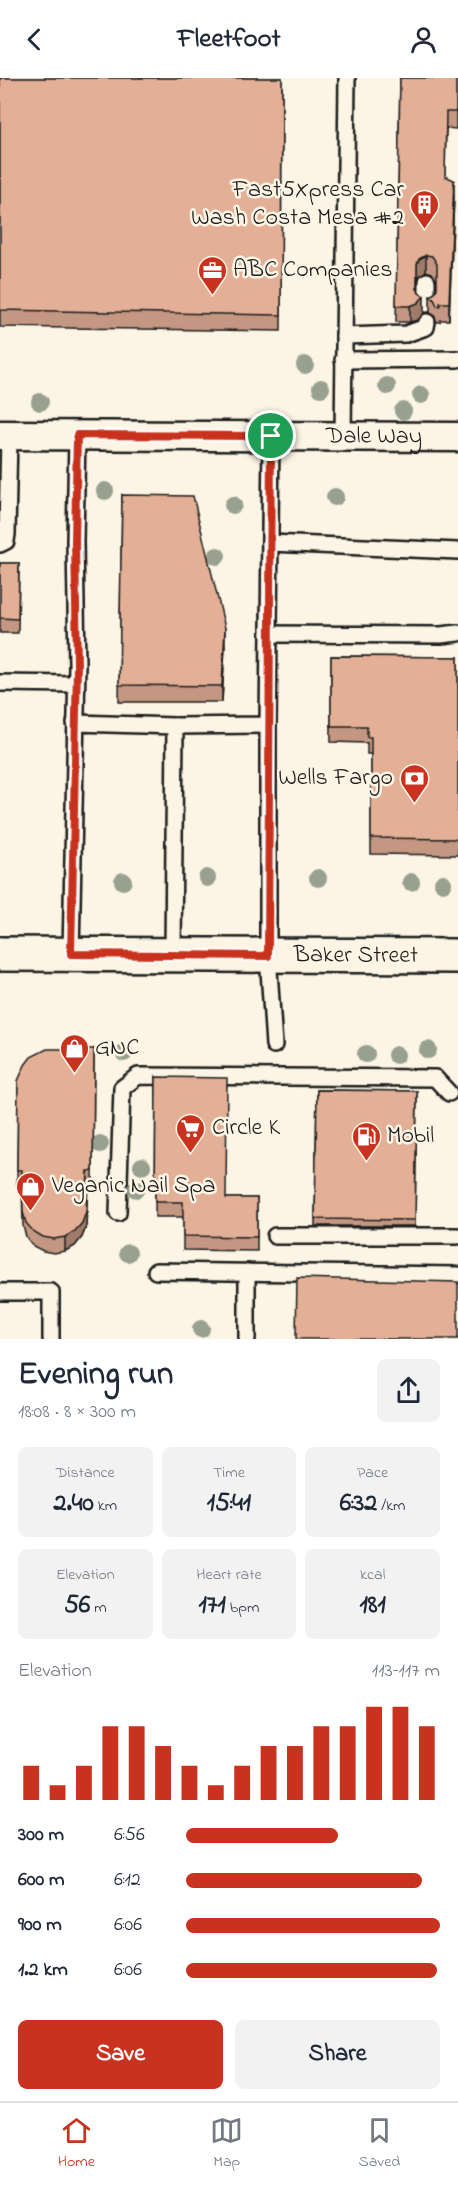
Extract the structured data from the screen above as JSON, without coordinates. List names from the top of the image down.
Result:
{
  "streets": {
    "main road": ["Baker Street"],
    "street": ["Dale Way"]
  },
  "places": {
    "building": ["Fast5Xpress Car Wash Costa Mesa #2"],
    "office": ["ABC Companies"],
    "bank": ["Wells Fargo"],
    "shop": ["GNC", "Veganic Nail Spa"],
    "supermarket": ["Circle K"],
    "fuel station": ["Mobil"]
  },
  "page": {
    "header": "Fleetfoot",
    "heading": ["Evening run", "18:08 · 8 × 300 m"],
    "stats": [
      ["Distance", "2.40 km"],
      ["Time", "15:41"],
      ["Pace", "6:32 /km"],
      ["Elevation", "56 m"],
      ["Heart rate", "171 bpm"],
      ["kcal", "181"]
    ],
    "chart": ["Elevation", "113–117 m"],
    "list": [
      {
        "name": "300 m",
        "note": "6:56"
      },
      {
        "name": "600 m",
        "note": "6:12"
      },
      {
        "name": "900 m",
        "note": "6:06"
      },
      {
        "name": "1.2 km",
        "note": "6:06"
      }
    ],
    "buttons": ["Save", "Share"],
    "tabs": ["Home", "Map", "Saved"]
  }
}
